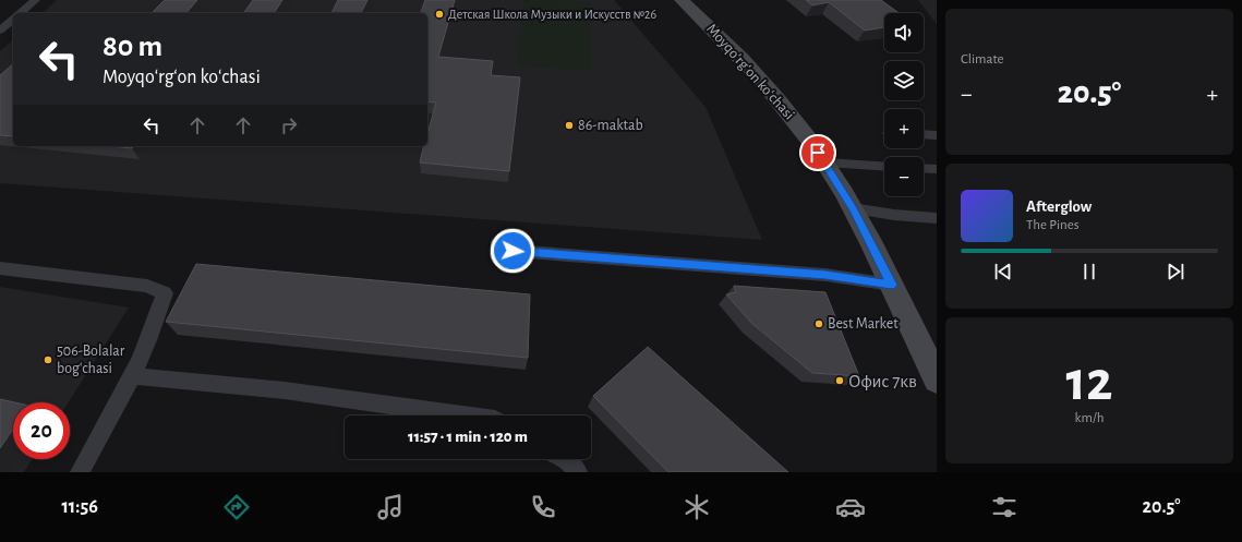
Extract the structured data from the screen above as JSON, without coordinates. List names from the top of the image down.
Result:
{
  "streets": {
    "main road": ["Moyqoʻrgʻon koʻchasi"]
  },
  "places": [
    "Детская Школа Музыки и Искусств №26",
    "86-maktab",
    "Best Market",
    "506-Bolalar bogʻchasi",
    "Офис 7кв"
  ],
  "page": {
    "tile": [
      "Climate",
      ["12", "km/h"]
    ],
    "map_buttons": ["+", "−"],
    "turn": ["80 m", "Moyqoʻrgʻon koʻchasi"],
    "heat": ["−", "20.5°", "+"],
    "song": ["Afterglow", "The Pines"],
    "limit": "20",
    "trip": "11:57 · 1 min · 120 m",
    "tabs": ["11:56", "20.5°"]
  }
}
